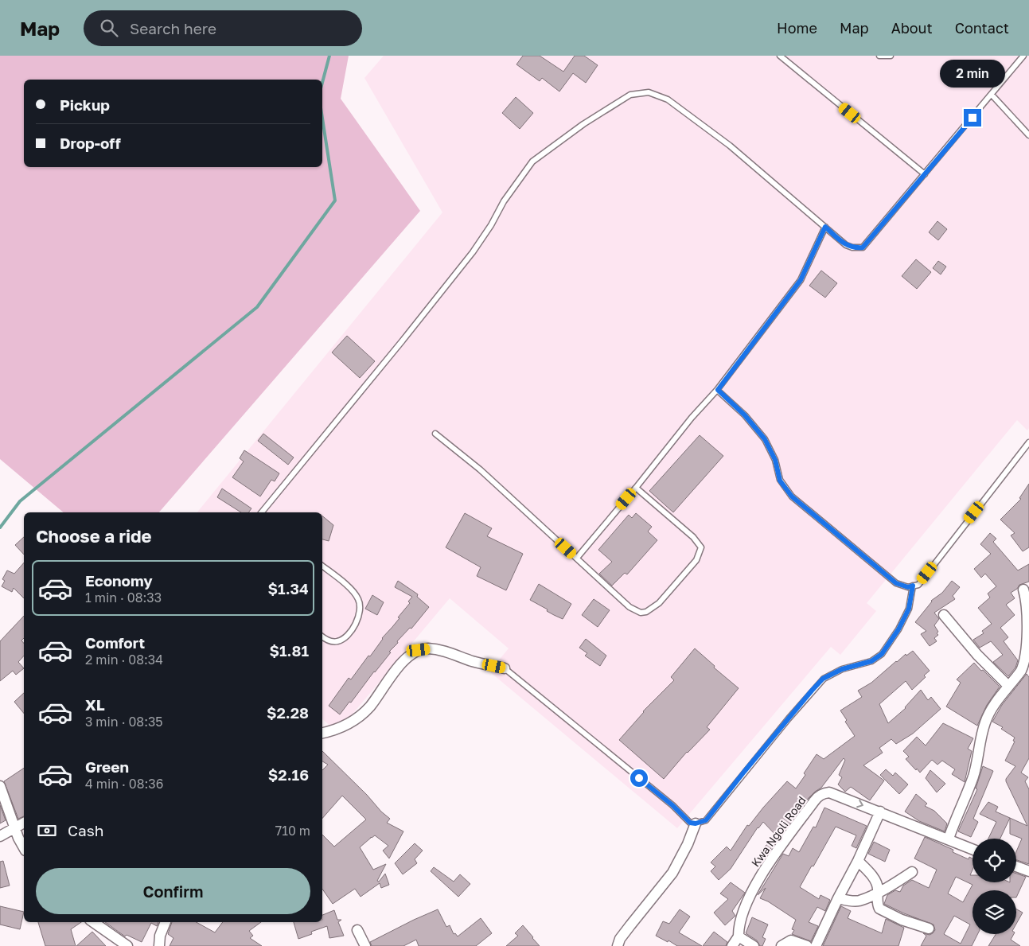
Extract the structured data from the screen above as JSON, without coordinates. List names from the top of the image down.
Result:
{
  "streets": {
    "street": ["Kwa Ngoli Road"]
  },
  "page": {
    "header": "Map",
    "search": "Search here",
    "nav": [
      "Home",
      "Map",
      "About",
      "Contact"
    ],
    "bubble": "2 min",
    "banner": ["Pickup", "Drop-off"],
    "heading": "Choose a ride",
    "list": [
      {
        "name": "Economy",
        "note": "1 min · 08:33",
        "value": "$1.34"
      },
      {
        "name": "Comfort",
        "note": "2 min · 08:34",
        "value": "$1.81"
      },
      {
        "name": "XL",
        "note": "3 min · 08:35",
        "value": "$2.28"
      },
      {
        "name": "Green",
        "note": "4 min · 08:36",
        "value": "$2.16"
      }
    ],
    "pay": ["Cash", "710 m"],
    "buttons": "Confirm"
  }
}
